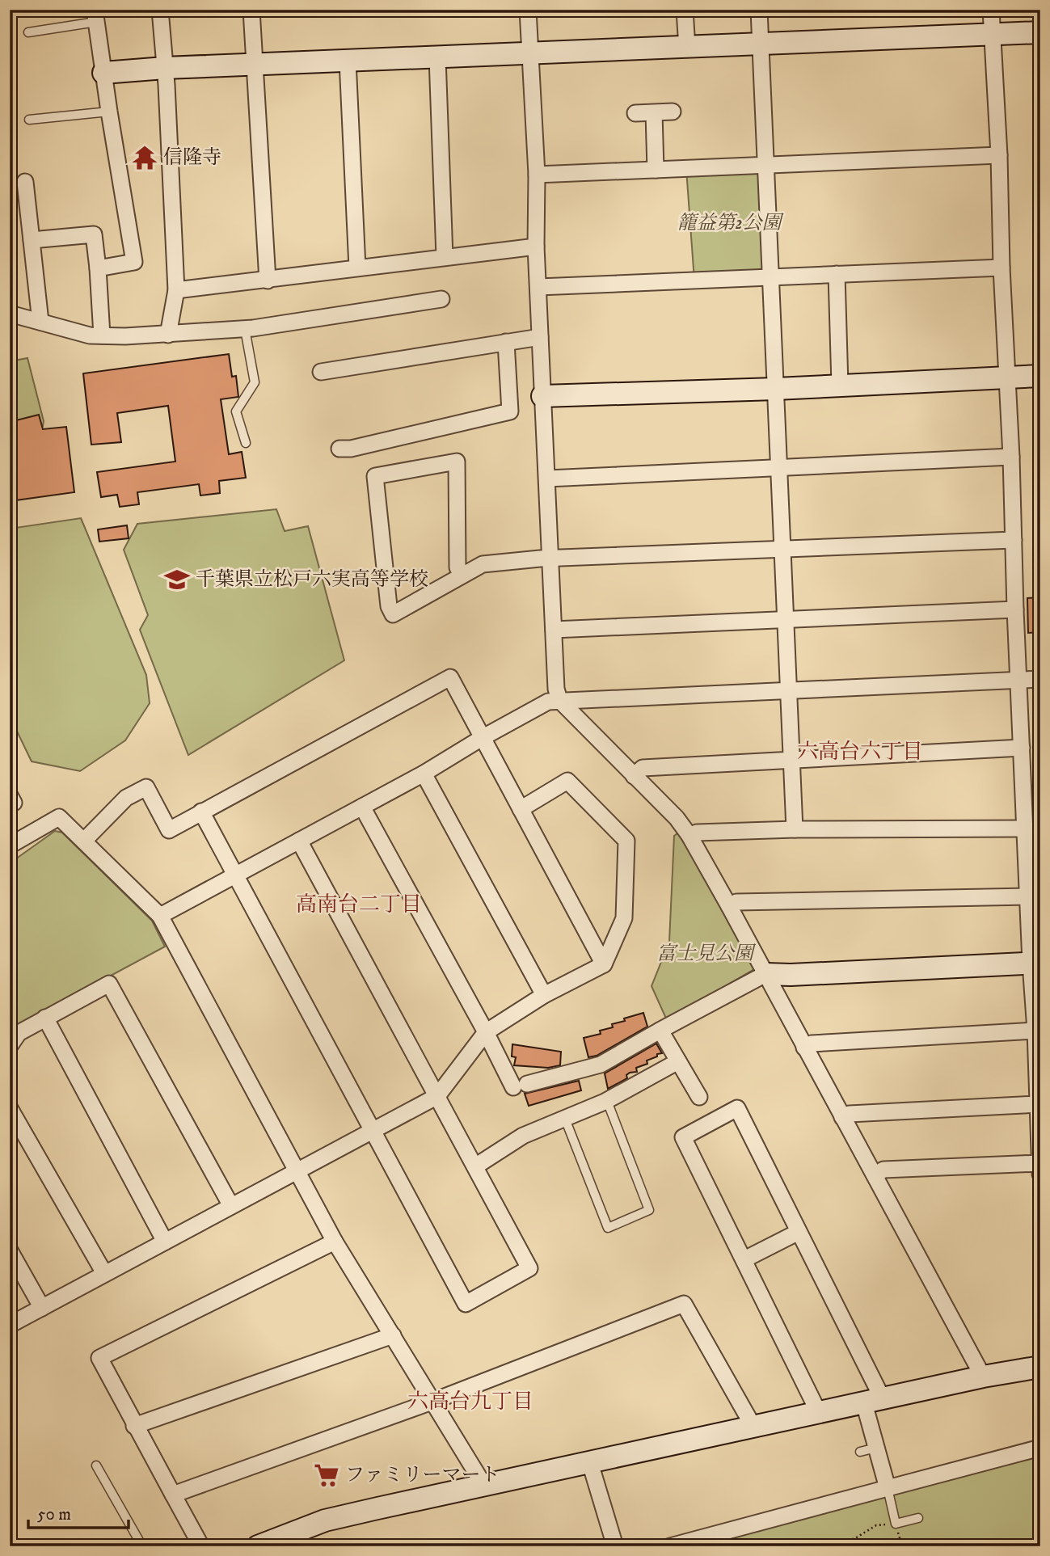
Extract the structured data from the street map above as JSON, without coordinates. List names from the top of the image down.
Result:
{
  "districts": ["六高台六丁目", "高南台二丁目", "六高台九丁目"],
  "parks": ["籠益第2公園", "富士見公園"],
  "places": {
    "temple": ["信隆寺"],
    "school or university": ["千葉県立松戸六実高等学校"],
    "supermarket": ["ファミリーマート"]
  },
  "scale_bar": "50 m"
}
